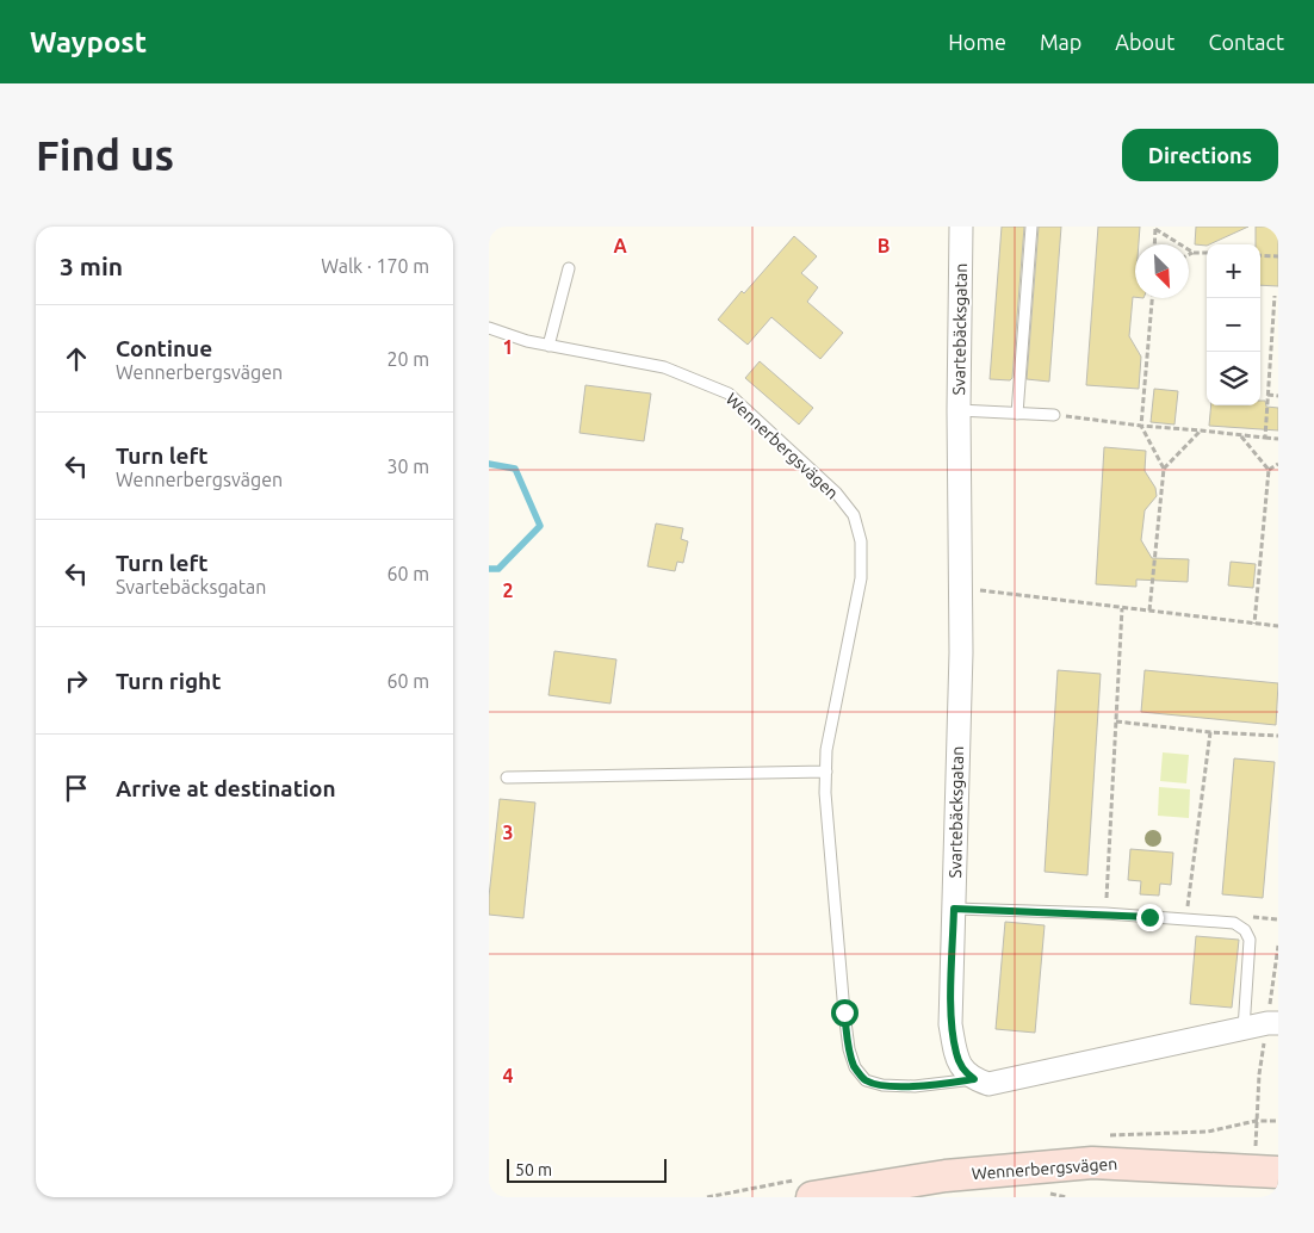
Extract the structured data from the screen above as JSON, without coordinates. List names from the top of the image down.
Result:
{
  "streets": {
    "main road": ["Wennerbergsvägen"],
    "street": ["Svartebäcksgatan"]
  },
  "crossings": [
    ["Svartebäcksgatan", "Wennerbergsvägen"]
  ],
  "scale_bar": "50 m",
  "north": "bottom right",
  "page": {
    "header": "Waypost",
    "nav": [
      "Home",
      "Map",
      "About",
      "Contact"
    ],
    "buttons": "Directions",
    "title": "Find us",
    "heading": ["3 min", "Walk · 170 m"],
    "map_buttons": ["+", "−"],
    "list": [
      ["Continue", "Wennerbergsvägen", "20 m"],
      ["Turn left", "Wennerbergsvägen", "30 m"],
      ["Turn left", "Svartebäcksgatan", "60 m"],
      ["Turn right", "60 m"],
      "Arrive at destination"
    ],
    "scale": "50 m"
  },
  "grid": {
    "columns": ["A", "B"],
    "rows": [
      "1",
      "2",
      "3",
      "4"
    ]
  }
}
